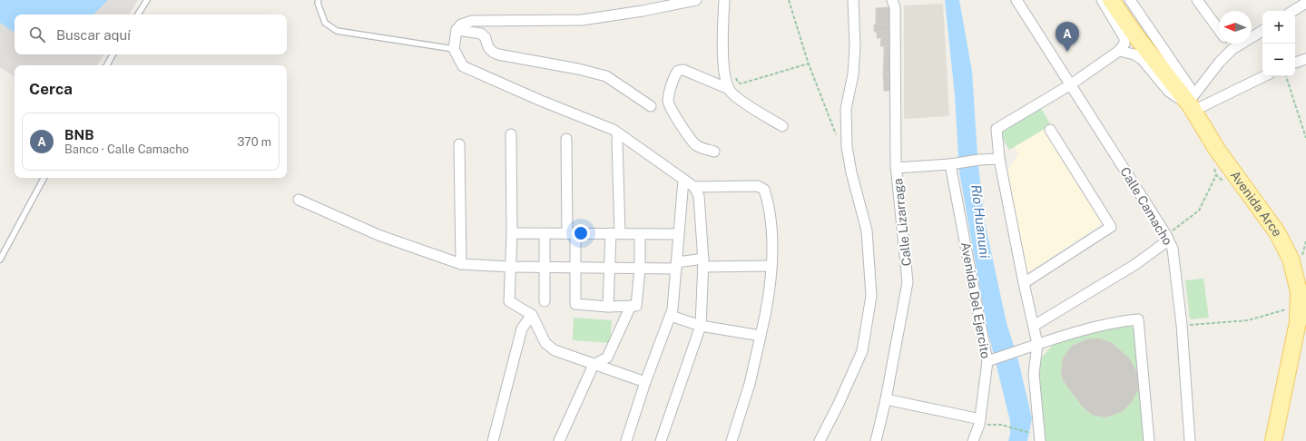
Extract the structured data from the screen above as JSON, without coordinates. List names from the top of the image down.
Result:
{
  "streets": {
    "main road": ["Avenida Arce"],
    "street": ["Calle Camacho", "Calle Lizarraga", "Avenida Del Ejercito"]
  },
  "water": ["Río Huanuni"],
  "north": "left",
  "page": {
    "map_buttons": ["+", "−"],
    "search": "Buscar aquí",
    "pins": "A",
    "heading": "Cerca",
    "list": [
      {
        "mark": "A",
        "name": "BNB",
        "note": "Banco · Calle Camacho",
        "value": "370 m"
      }
    ]
  }
}
